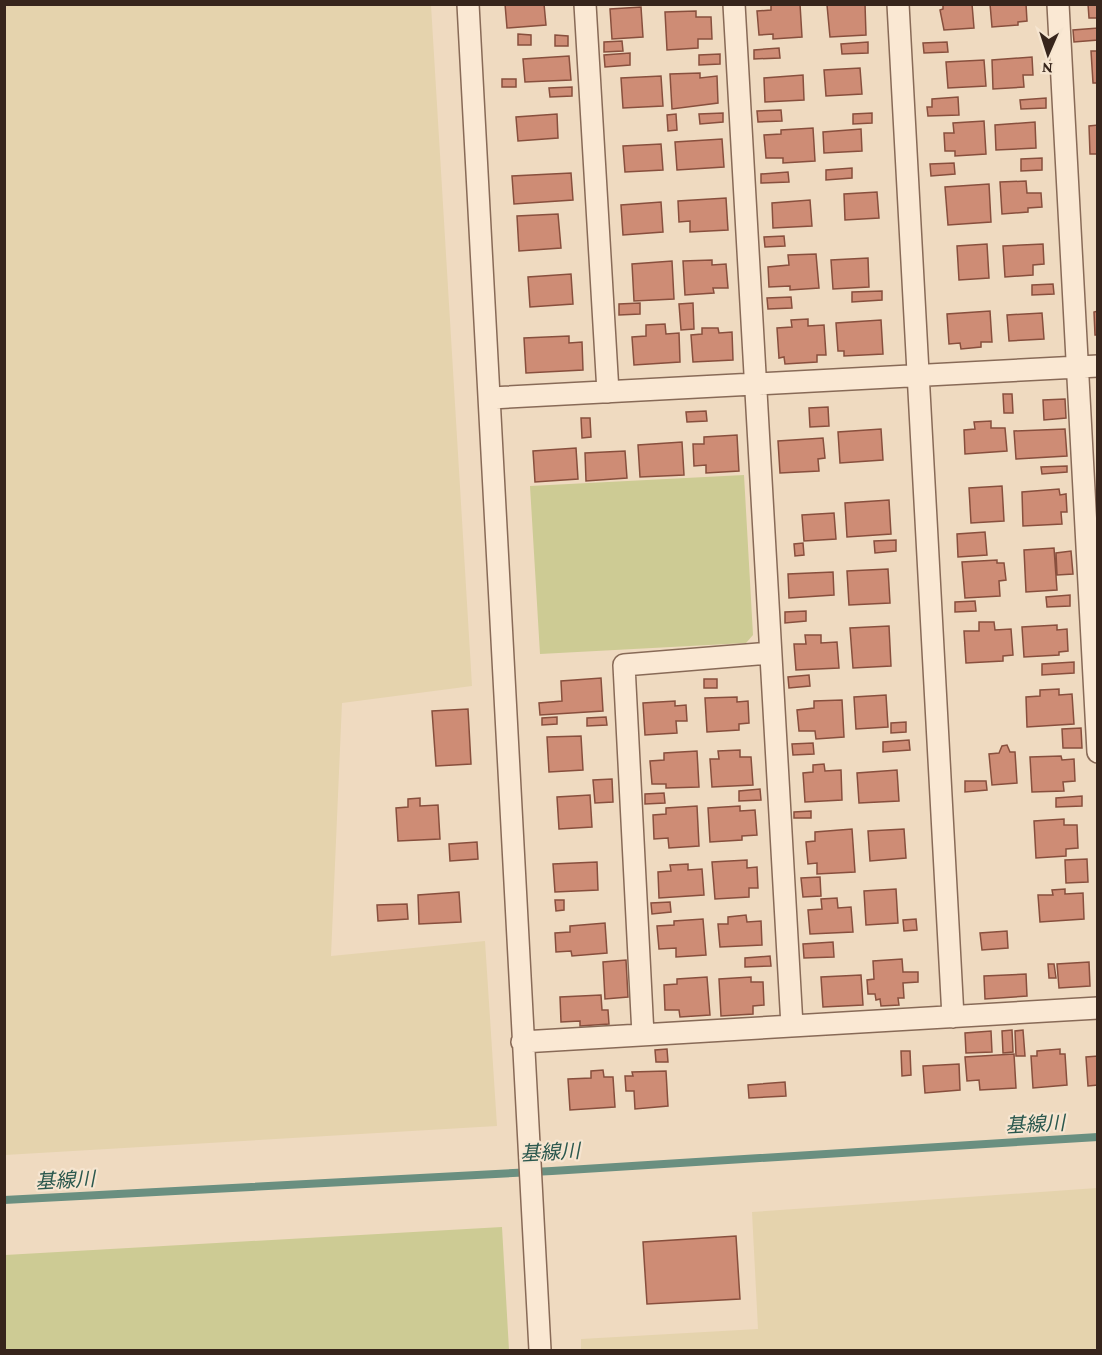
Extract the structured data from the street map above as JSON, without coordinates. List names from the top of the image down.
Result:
{
  "water": ["基線川"],
  "north": "bottom"
}
